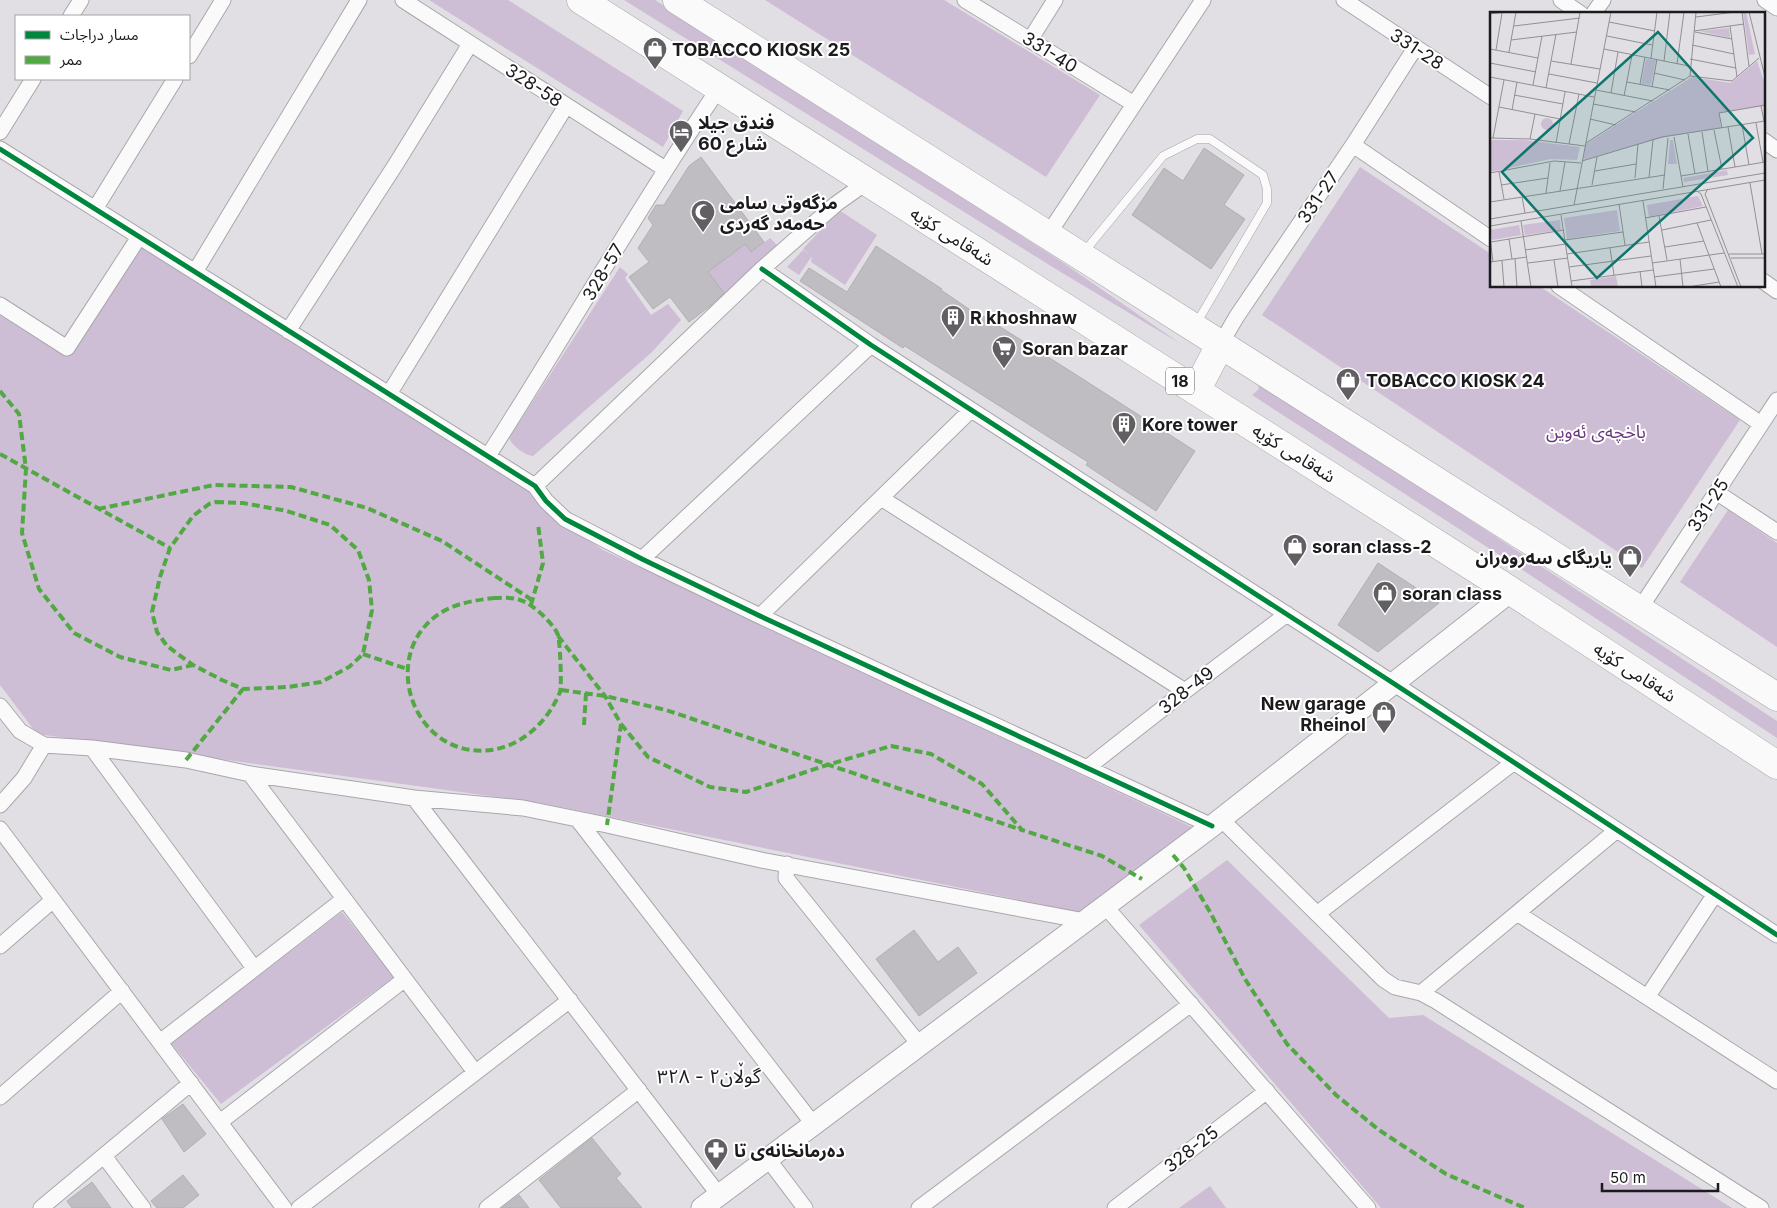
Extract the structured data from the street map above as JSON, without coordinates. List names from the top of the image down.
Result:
{
  "streets": {
    "highway": ["شەقامی کۆیە", "18"],
    "street": [
      "331-28",
      "331-40",
      "328-58",
      "331-27",
      "328-57",
      "331-25",
      "328-49",
      "328-25"
    ]
  },
  "crossings": [
    ["331-28", "331-27"],
    ["328-58", "328-57"],
    ["شەقامی کۆیە", "328-57"]
  ],
  "districts": ["گوڵان٢ - ٣٢٨"],
  "parks": ["باخچەی ئەوین"],
  "places": {
    "shop": [
      "TOBACCO KIOSK 25",
      "TOBACCO KIOSK 24",
      "soran class-2",
      "یاریگای سەروەران",
      "soran class",
      "New garage Rheinol"
    ],
    "hotel": ["فندق جيلا شارع 60"],
    "mosque": ["مزگەوتی سامی حەمەد گەردی"],
    "building": ["R khoshnaw", "Kore tower"],
    "supermarket": ["Soran bazar"],
    "pharmacy": ["دەرمانخانەی تا"]
  },
  "legend": ["مسار دراجات", "ممر"],
  "scale_bar": "50 m"
}
